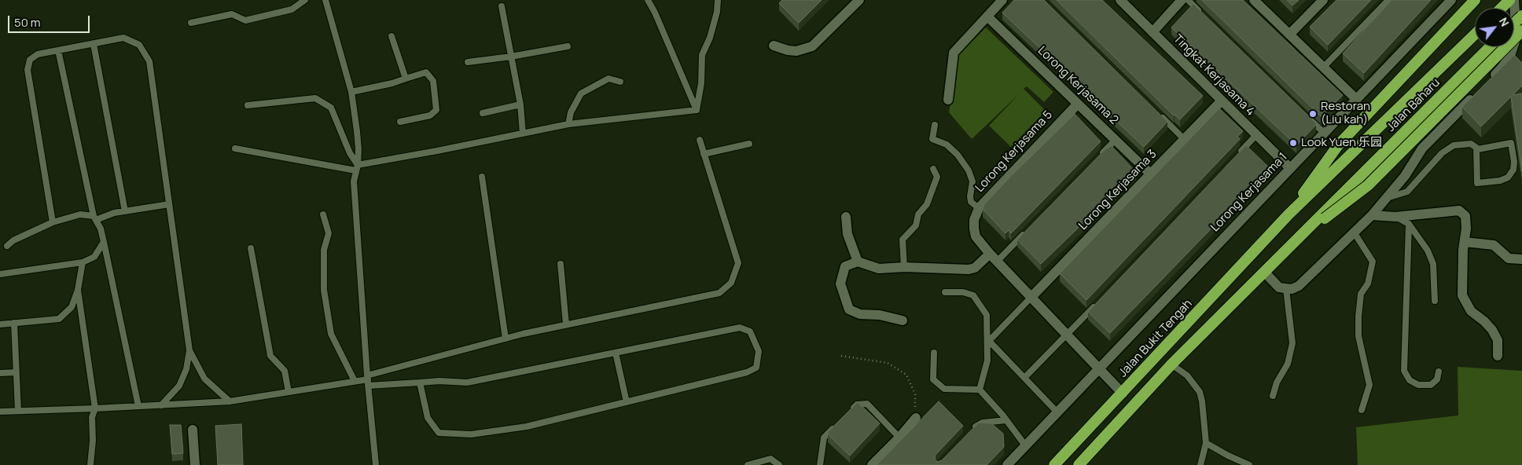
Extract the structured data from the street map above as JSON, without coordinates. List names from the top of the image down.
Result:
{
  "streets": {
    "highway": ["Jalan Baharu", "Jalan Bukit Tengah"],
    "street": [
      "Tingkat Kerjasama 4",
      "Lorong Kerjasama 2",
      "Lorong Kerjasama 5",
      "Lorong Kerjasama 3",
      "Lorong Kerjasama 1"
    ]
  },
  "crossings": [
    ["Tingkat Kerjasama 4", "Lorong Kerjasama 3"],
    ["Tingkat Kerjasama 4", "Lorong Kerjasama 1"],
    ["Lorong Kerjasama 2", "Lorong Kerjasama 5"],
    ["Lorong Kerjasama 2", "Lorong Kerjasama 3"],
    ["Jalan Baharu", "Jalan Bukit Tengah"]
  ],
  "places": ["Restoran (Liu kah)", "Look Yuen 乐园"],
  "scale_bar": "50 m",
  "north": "top right"
}
